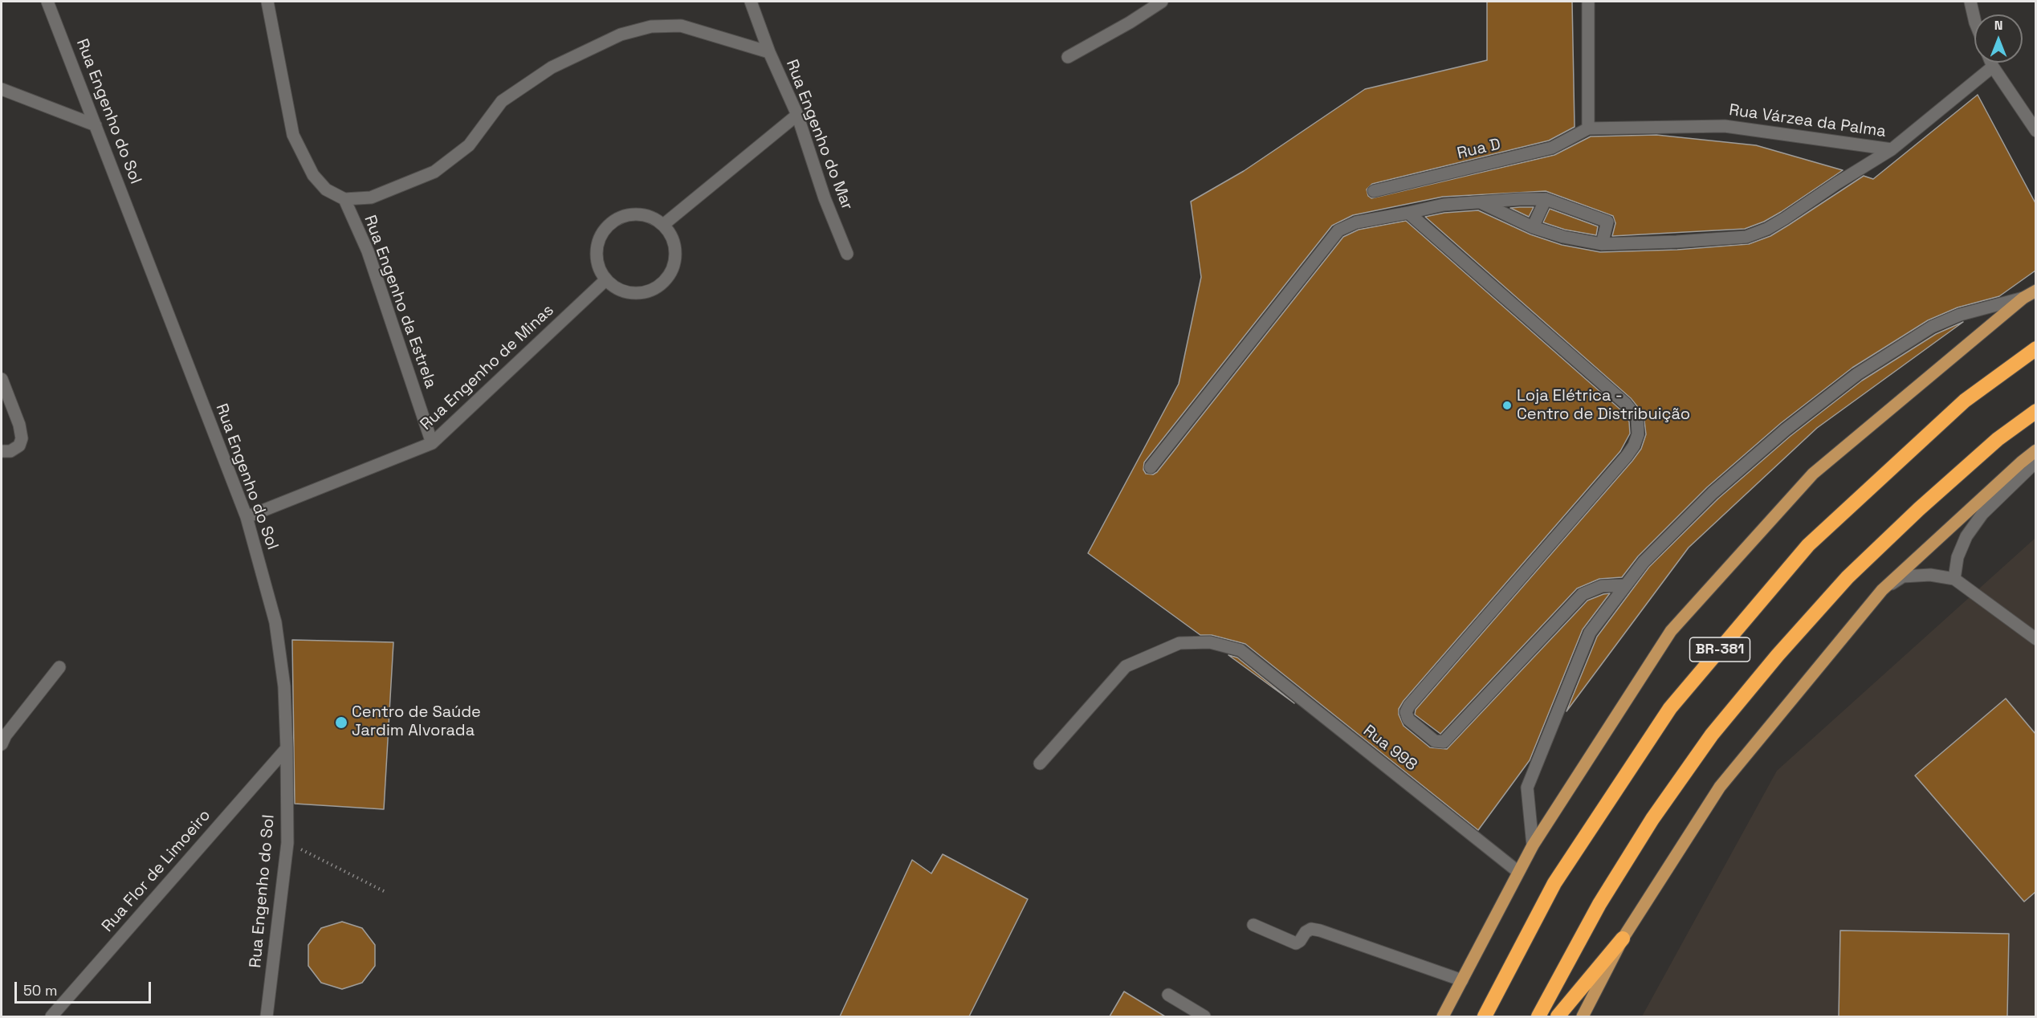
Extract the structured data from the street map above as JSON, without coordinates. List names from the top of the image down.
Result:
{
  "streets": {
    "highway": ["BR-381"],
    "street": [
      "Rua Engenho do Sol",
      "Rua Várzea da Palma",
      "Rua Engenho do Mar",
      "Rua D",
      "Rua Engenho da Estrela",
      "Rua Engenho de Minas",
      "Rua 998",
      "Rua Flor de Limoeiro"
    ]
  },
  "crossings": [
    ["Rua Engenho do Sol", "Rua Engenho de Minas"],
    ["Rua Engenho do Sol", "Rua Flor de Limoeiro"],
    ["Rua Várzea da Palma", "Rua D"],
    ["Rua Engenho da Estrela", "Rua Engenho de Minas"]
  ],
  "places": ["Loja Elétrica - Centro de Distribuição", "Centro de Saúde Jardim Alvorada"],
  "scale_bar": "50 m",
  "north": "top"
}
